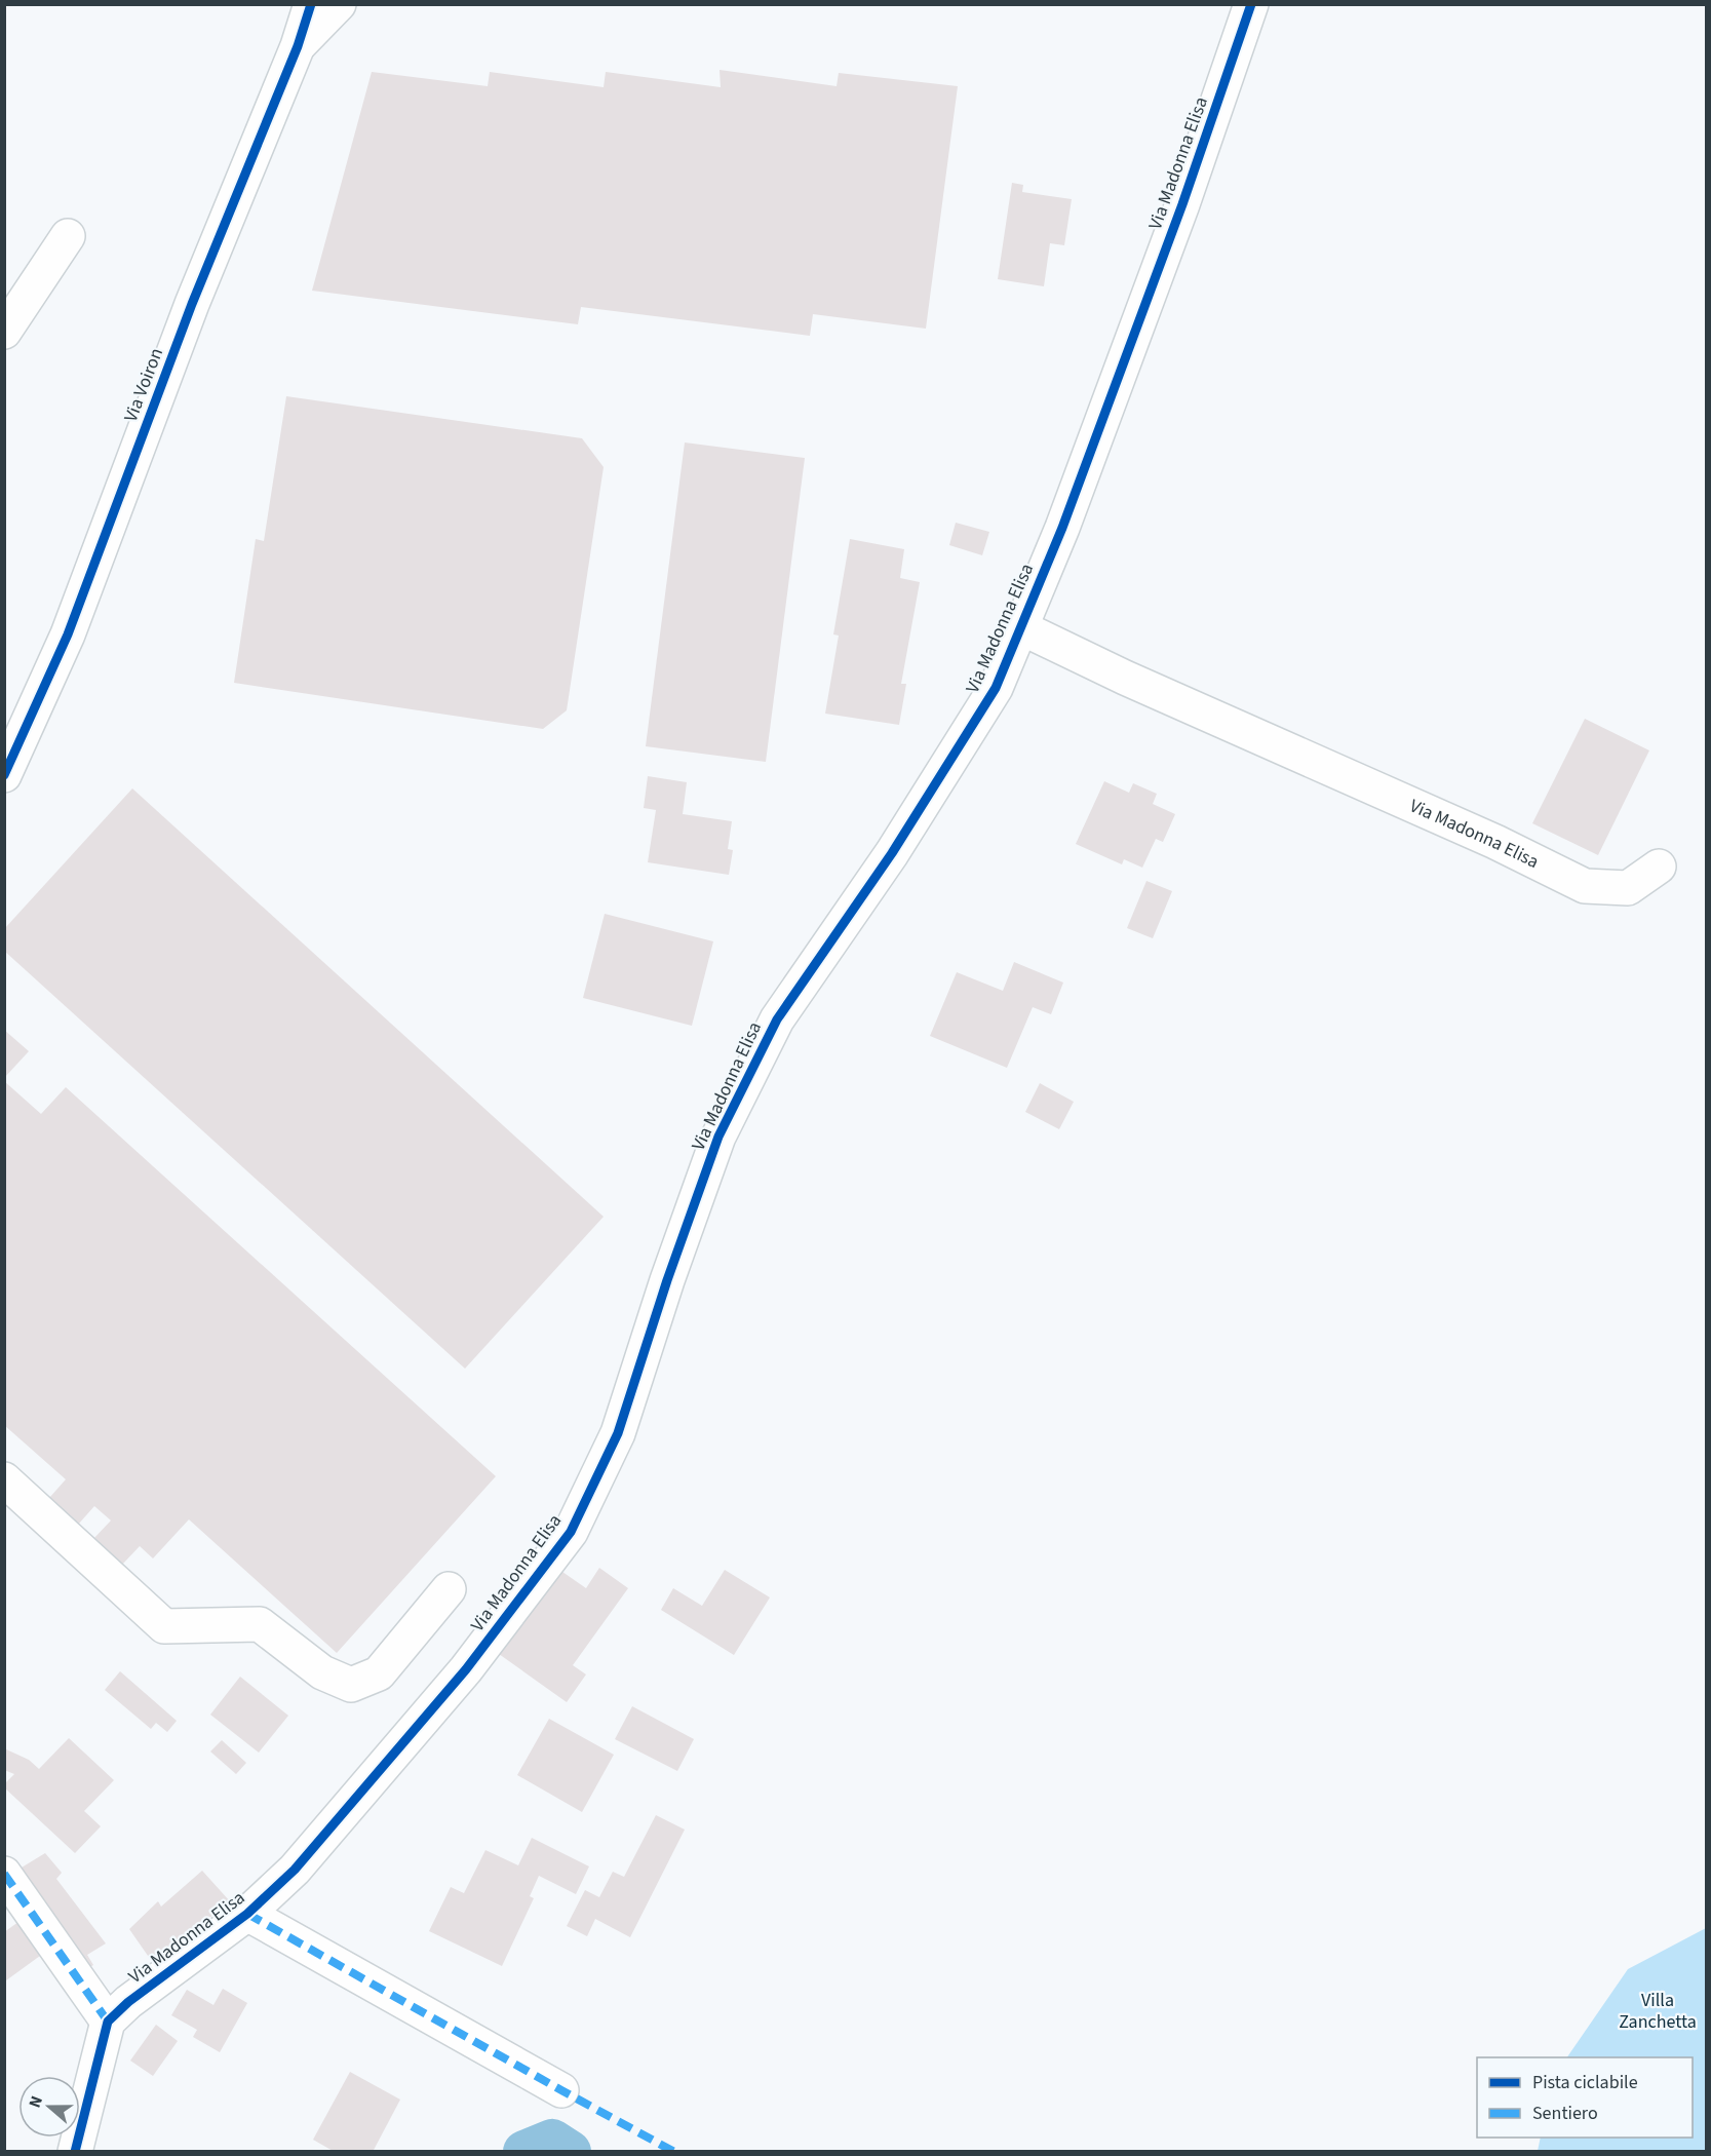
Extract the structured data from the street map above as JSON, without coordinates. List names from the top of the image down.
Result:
{
  "streets": {
    "street": ["Via Madonna Elisa", "Via Voiron"]
  },
  "parks": ["Villa Zanchetta"],
  "legend": ["Pista ciclabile", "Sentiero"],
  "north": "left"
}
